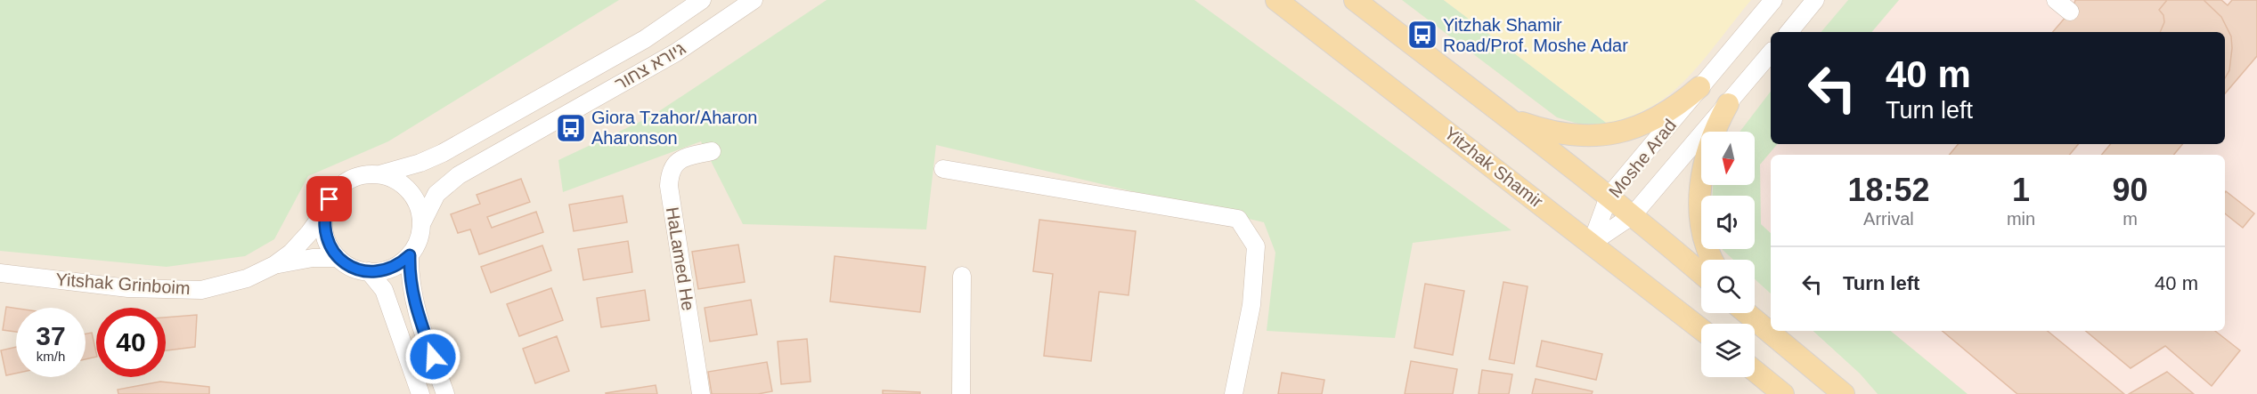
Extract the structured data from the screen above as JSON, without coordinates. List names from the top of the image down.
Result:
{
  "streets": {
    "main road": ["Yitzhak Shamir"],
    "street": [
      "גיורא צחור",
      "Moshe Arad",
      "HaLamed He",
      "Yitshak Grinboim"
    ]
  },
  "crossings": [
    ["גיורא צחור", "Yitshak Grinboim"],
    ["Moshe Arad", "Yitzhak Shamir"]
  ],
  "places": {
    "bus stop": ["Yitzhak Shamir Road/Prof. Moshe Adar", "Giora Tzahor/Aharon Aharonson"]
  },
  "north": "bottom",
  "page": {
    "turn": ["40 m", "Turn left"],
    "eta": [
      "18:52",
      "Arrival",
      "1",
      "min",
      "90",
      "m"
    ],
    "list": [
      {
        "name": "Turn left",
        "value": "40 m"
      }
    ],
    "speed": "37 km/h",
    "limit": "40"
  }
}
